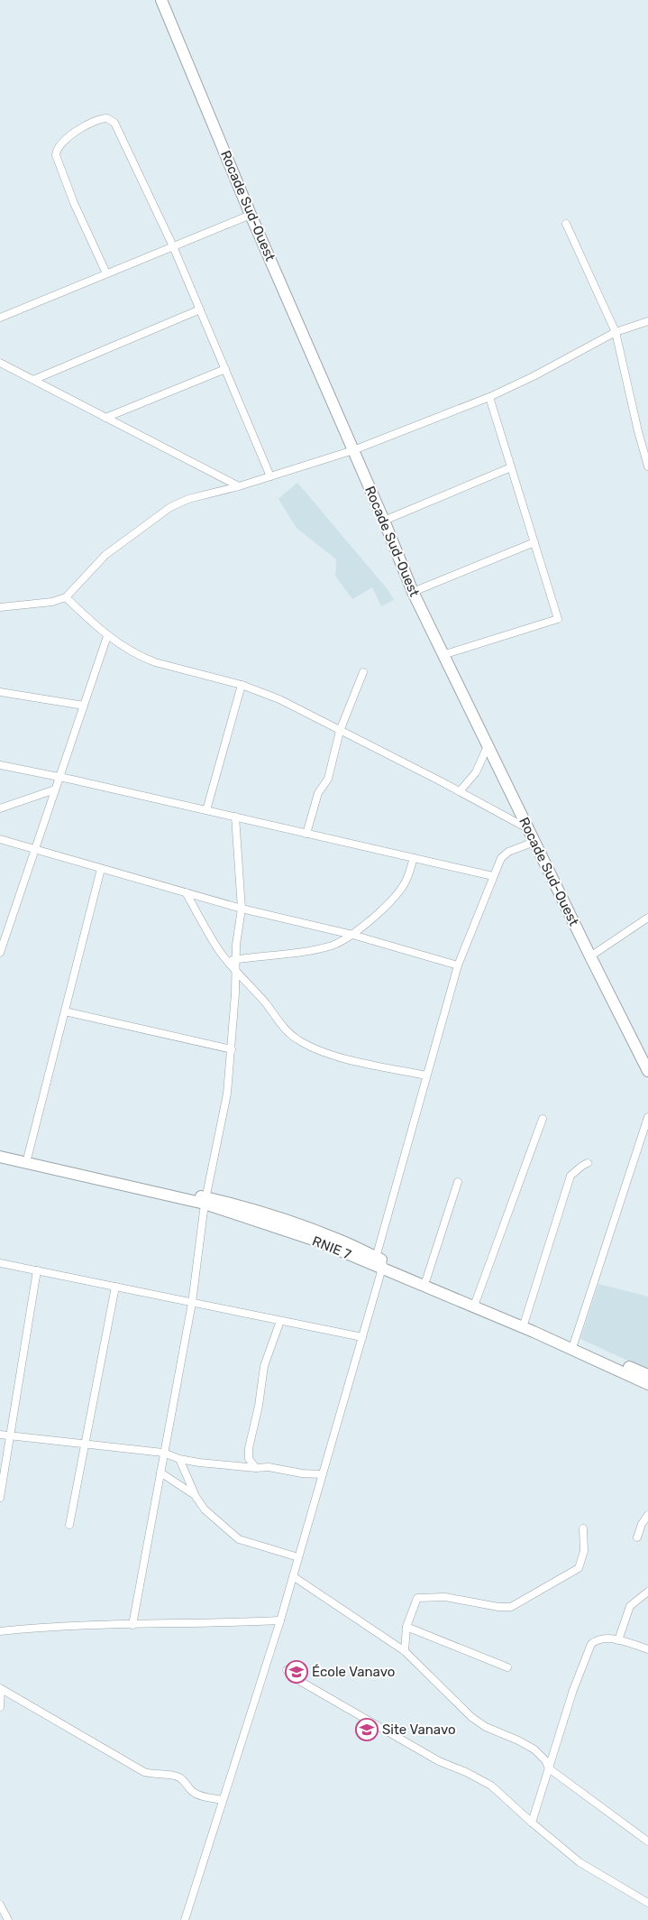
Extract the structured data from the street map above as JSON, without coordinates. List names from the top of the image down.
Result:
{
  "streets": {
    "main road": ["Rocade Sud-Ouest", "RNIE 7"]
  },
  "places": {
    "school or university": ["École Vanavo", "Site Vanavo"]
  }
}
